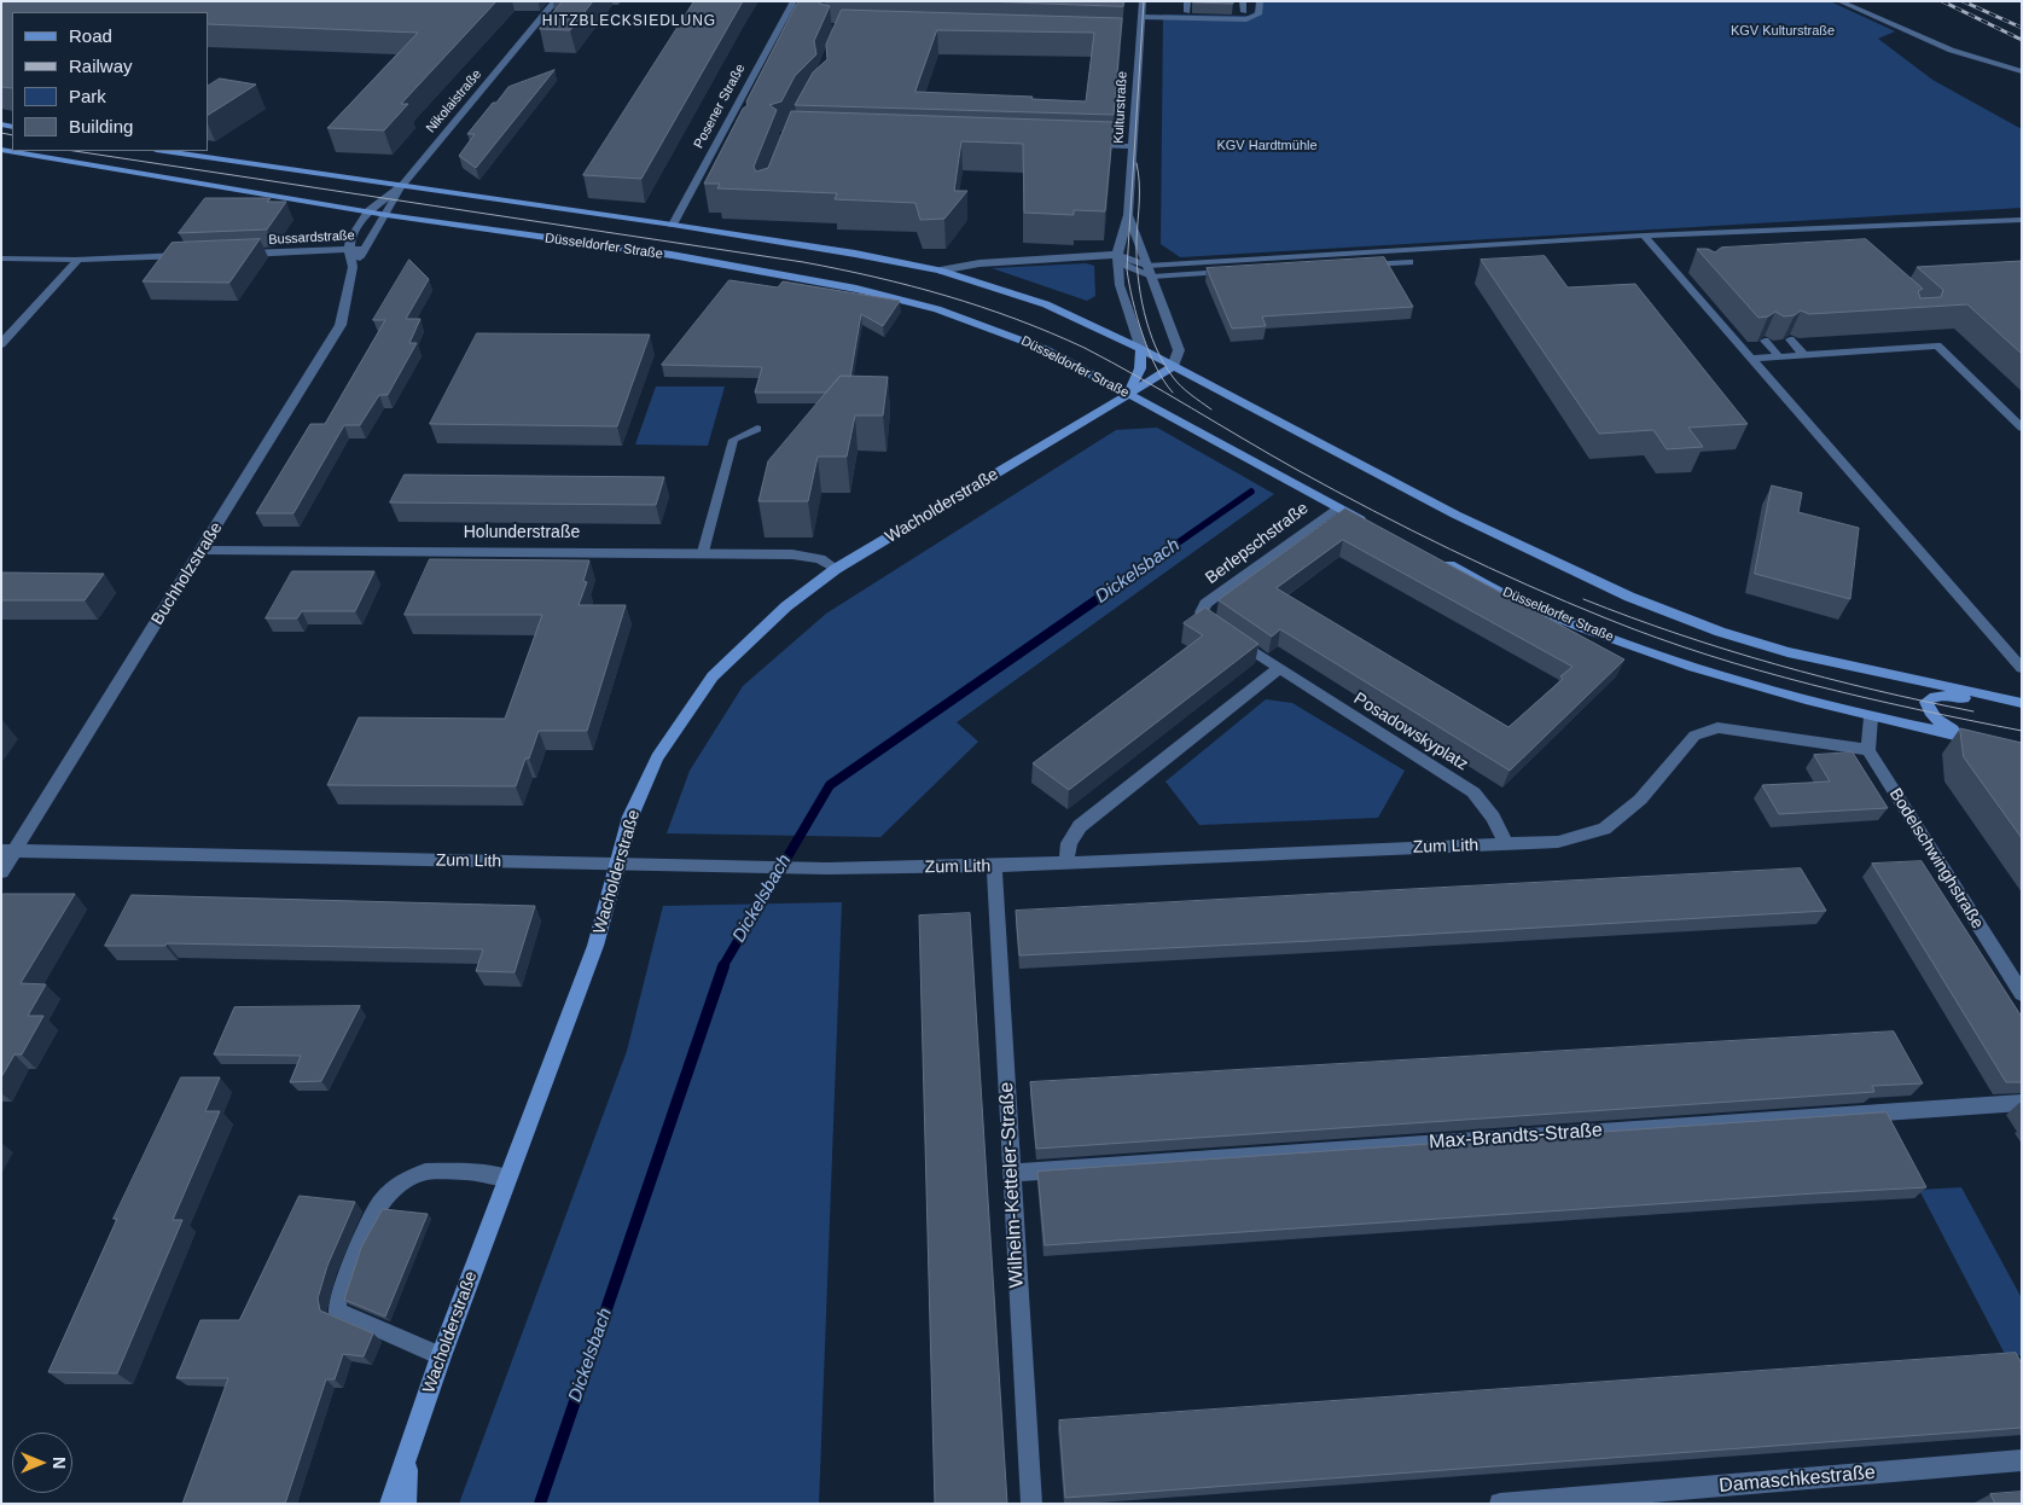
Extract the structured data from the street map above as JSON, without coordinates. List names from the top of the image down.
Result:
{
  "streets": {
    "main road": ["Düsseldorfer Straße", "Wacholderstraße"],
    "street": [
      "Nikolaistraße",
      "Posener Straße",
      "Kulturstraße",
      "Bussardstraße",
      "Holunderstraße",
      "Berlepschstraße",
      "Buchholzstraße",
      "Posadowskyplatz",
      "Zum Lith",
      "Bodelschwinghstraße",
      "Max-Brandts-Straße",
      "Wilhelm-Ketteler-Straße",
      "Damaschkestraße"
    ]
  },
  "crossings": [
    ["Nikolaistraße", "Düsseldorfer Straße"],
    ["Nikolaistraße", "Buchholzstraße"],
    ["Posener Straße", "Düsseldorfer Straße"],
    ["Kulturstraße", "Düsseldorfer Straße"],
    ["Kulturstraße", "Wacholderstraße"],
    ["Bussardstraße", "Buchholzstraße"],
    ["Düsseldorfer Straße", "Wacholderstraße"],
    ["Düsseldorfer Straße", "Berlepschstraße"],
    ["Düsseldorfer Straße", "Buchholzstraße"],
    ["Wacholderstraße", "Holunderstraße"],
    ["Wacholderstraße", "Zum Lith"],
    ["Holunderstraße", "Buchholzstraße"],
    ["Berlepschstraße", "Posadowskyplatz"],
    ["Buchholzstraße", "Zum Lith"],
    ["Posadowskyplatz", "Zum Lith"],
    ["Zum Lith", "Bodelschwinghstraße"],
    ["Zum Lith", "Wilhelm-Ketteler-Straße"],
    ["Max-Brandts-Straße", "Wilhelm-Ketteler-Straße"]
  ],
  "districts": ["HITZBLECKSIEDLUNG"],
  "water": ["Dickelsbach"],
  "parks": ["KGV Kulturstraße", "KGV Hardtmühle"],
  "legend": [
    "Road",
    "Railway",
    "Park",
    "Building"
  ],
  "north": "right"
}
